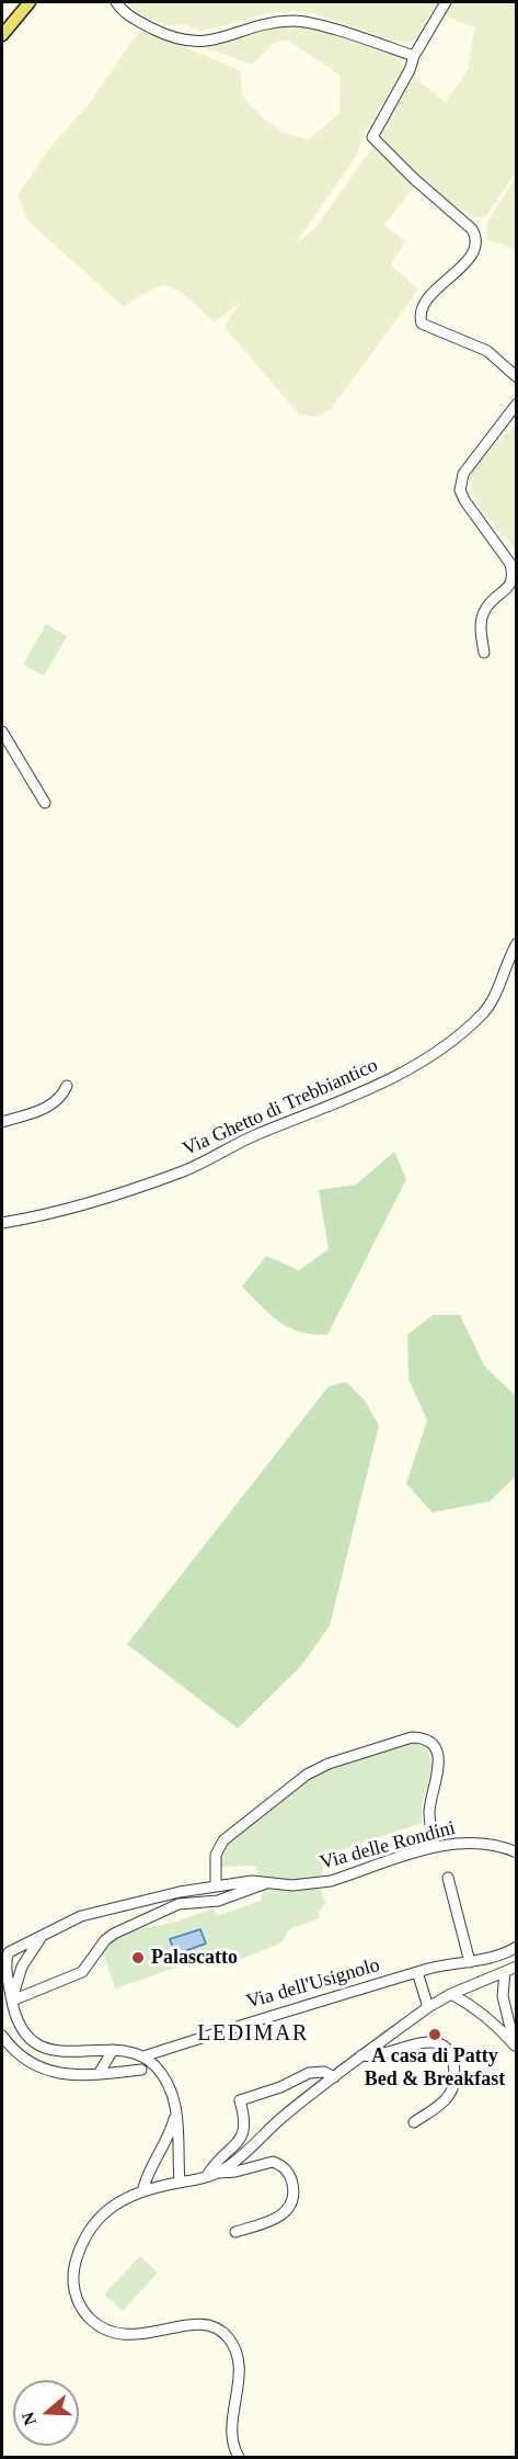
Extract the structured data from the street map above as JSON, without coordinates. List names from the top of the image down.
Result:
{
  "streets": {
    "street": ["Via Ghetto di Trebbiantico", "Via delle Rondini", "Via dell'Usignolo"]
  },
  "districts": ["LEDIMAR"],
  "places": ["Palascatto", "A casa di Patty Bed & Breakfast"],
  "north": "left"
}
